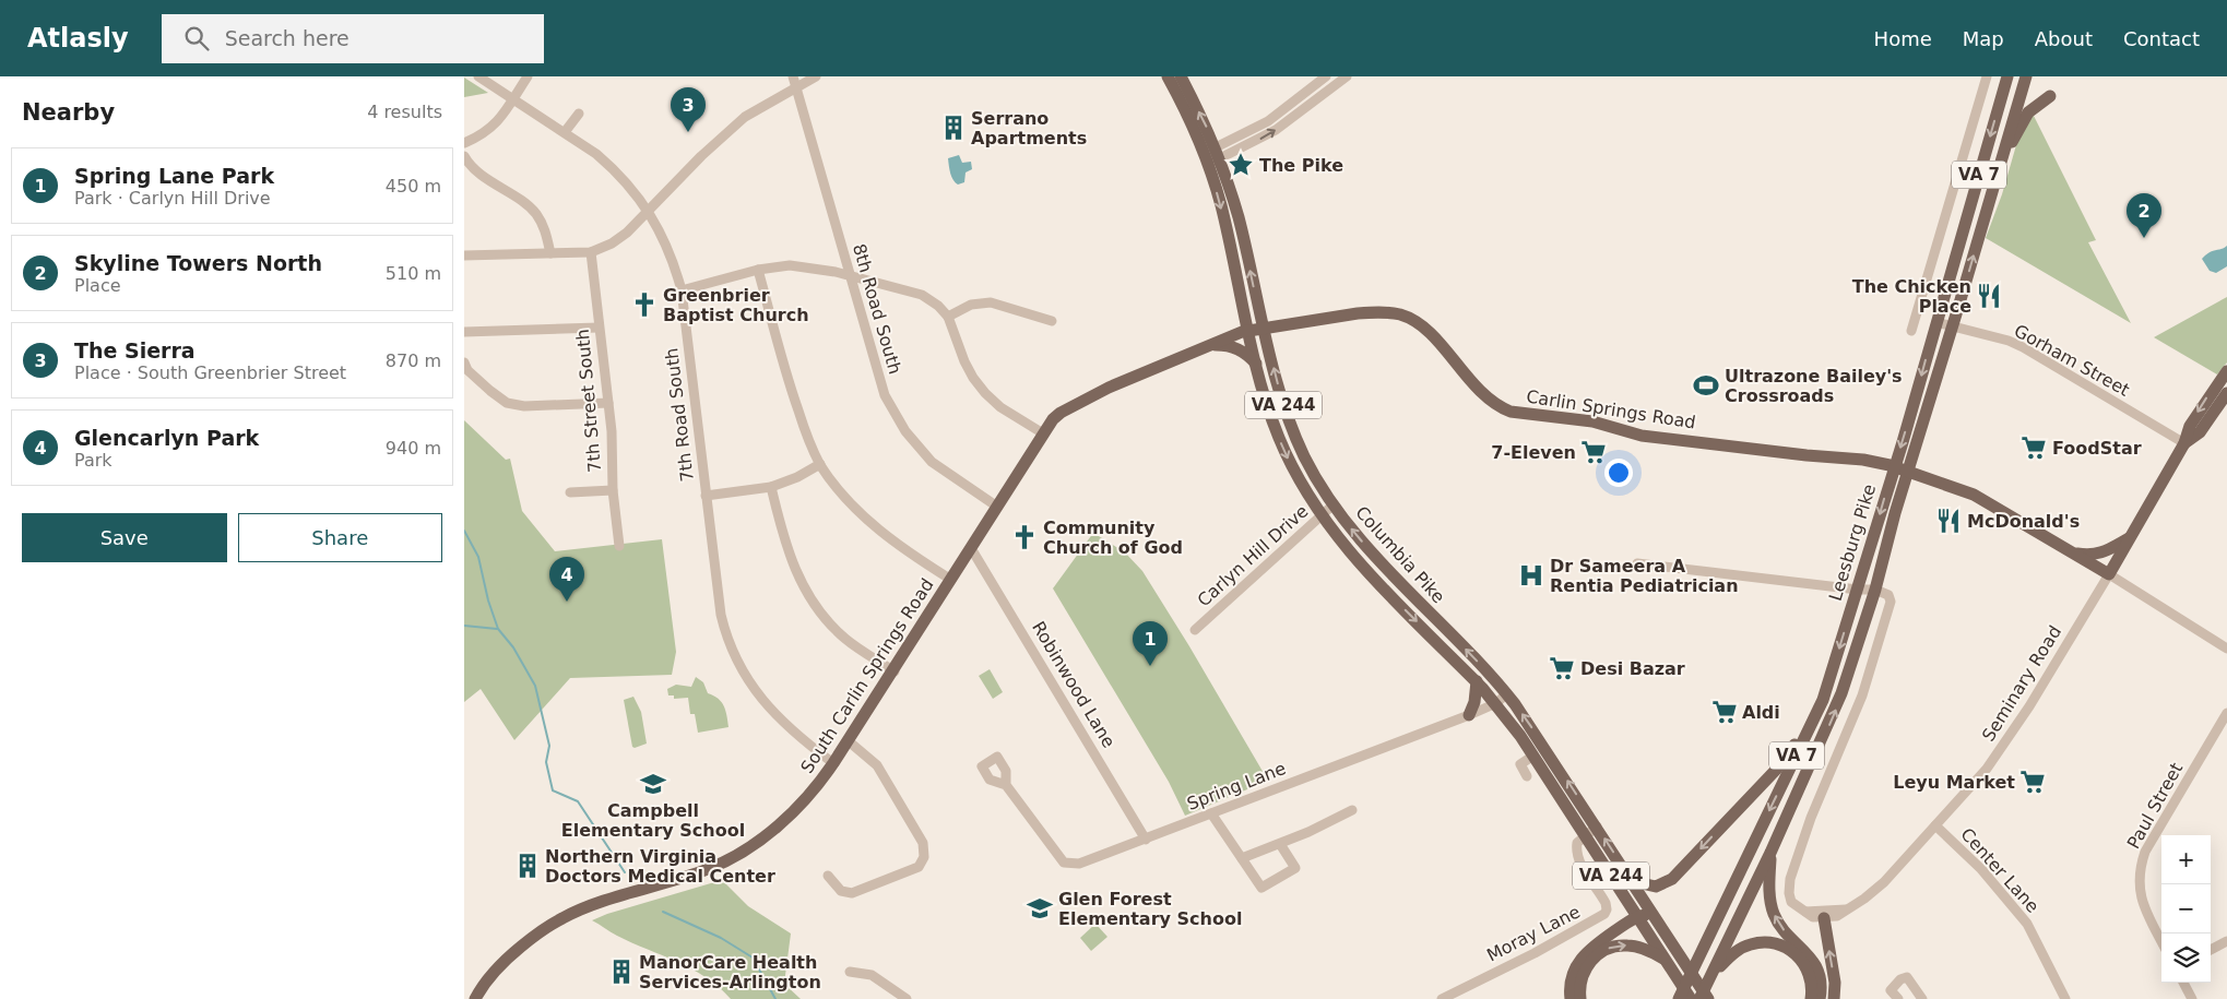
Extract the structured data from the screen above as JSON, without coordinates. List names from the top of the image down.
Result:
{
  "streets": {
    "main road": [
      "VA 7",
      "VA 244",
      "Carlin Springs Road",
      "Leesburg Pike",
      "Columbia Pike",
      "South Carlin Springs Road",
      "Seminary Road"
    ],
    "street": [
      "8th Road South",
      "Gorham Street",
      "7th Street South",
      "7th Road South",
      "Carlyn Hill Drive",
      "Robinwood Lane",
      "Spring Lane",
      "Paul Street",
      "Center Lane",
      "Moray Lane"
    ]
  },
  "crossings": [
    ["8th Road South", "South Carlin Springs Road"],
    ["Gorham Street", "Leesburg Pike"],
    ["Gorham Street", "Seminary Road"],
    ["Carlin Springs Road", "Leesburg Pike"],
    ["Carlin Springs Road", "Columbia Pike"],
    ["Carlin Springs Road", "South Carlin Springs Road"],
    ["Carlin Springs Road", "Seminary Road"],
    ["7th Road South", "South Carlin Springs Road"],
    ["Columbia Pike", "Carlyn Hill Drive"],
    ["Columbia Pike", "Spring Lane"],
    ["Columbia Pike", "Moray Lane"],
    ["South Carlin Springs Road", "Robinwood Lane"],
    ["Seminary Road", "Center Lane"],
    ["Robinwood Lane", "Spring Lane"]
  ],
  "places": {
    "building": ["Serrano Apartments", "Northern Virginia Doctors Medical Center", "ManorCare Health Services-Arlington"],
    "place": ["The Pike"],
    "restaurant": ["The Chicken Place", "McDonald's"],
    "church": ["Greenbrier Baptist Church", "Community Church of God"],
    "sports": ["Ultrazone Bailey's Crossroads"],
    "supermarket": [
      "FoodStar",
      "7-Eleven",
      "Desi Bazar",
      "Aldi",
      "Leyu Market"
    ],
    "hospital": ["Dr Sameera A Rentia Pediatrician"],
    "school or university": ["Campbell Elementary School", "Glen Forest Elementary School"]
  },
  "page": {
    "header": "Atlasly",
    "search": "Search here",
    "nav": [
      "Home",
      "Map",
      "About",
      "Contact"
    ],
    "heading": ["Nearby", "4 results"],
    "pins": [
      "3",
      "2",
      "4",
      "1"
    ],
    "list": [
      {
        "mark": "1",
        "name": "Spring Lane Park",
        "note": "Park · Carlyn Hill Drive",
        "value": "450 m"
      },
      {
        "mark": "2",
        "name": "Skyline Towers North",
        "note": "Place",
        "value": "510 m"
      },
      {
        "mark": "3",
        "name": "The Sierra",
        "note": "Place · South Greenbrier Street",
        "value": "870 m"
      },
      {
        "mark": "4",
        "name": "Glencarlyn Park",
        "note": "Park",
        "value": "940 m"
      }
    ],
    "buttons": ["Save", "Share"],
    "map_buttons": ["+", "−"]
  }
}
